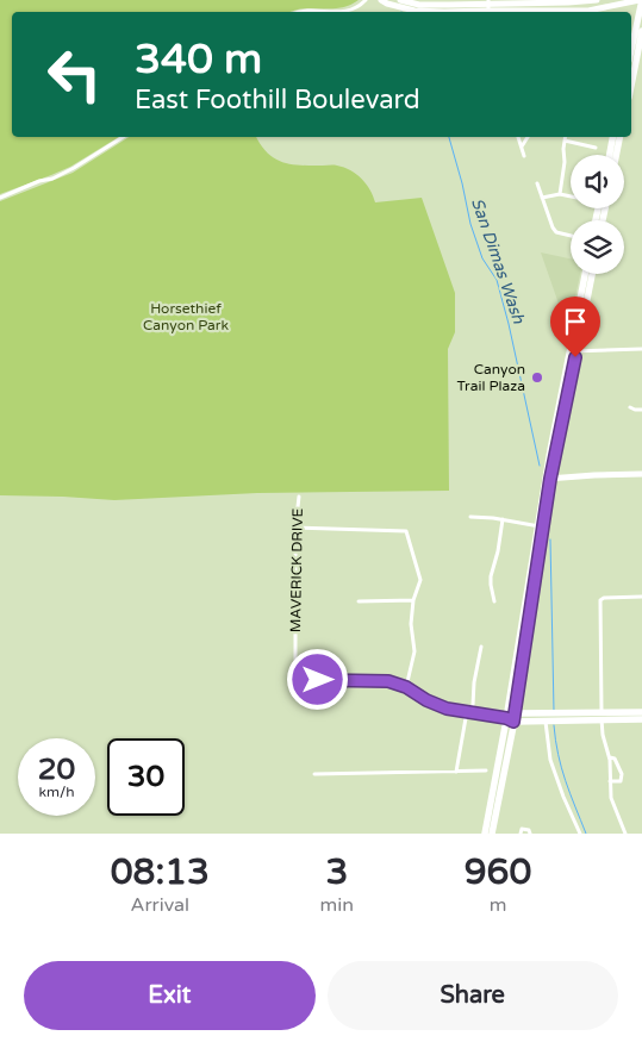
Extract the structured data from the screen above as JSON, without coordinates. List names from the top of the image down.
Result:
{
  "streets": {
    "street": ["MAVERICK DRIVE"]
  },
  "water": ["San Dimas Wash"],
  "parks": ["Horsethief Canyon Park"],
  "places": ["Canyon Trail Plaza"],
  "page": {
    "turn": ["340 m", "East Foothill Boulevard"],
    "speed": "20 km/h",
    "limit": "30",
    "eta": [
      "08:13",
      "Arrival",
      "3",
      "min",
      "960",
      "m"
    ],
    "buttons": ["Exit", "Share"]
  }
}
